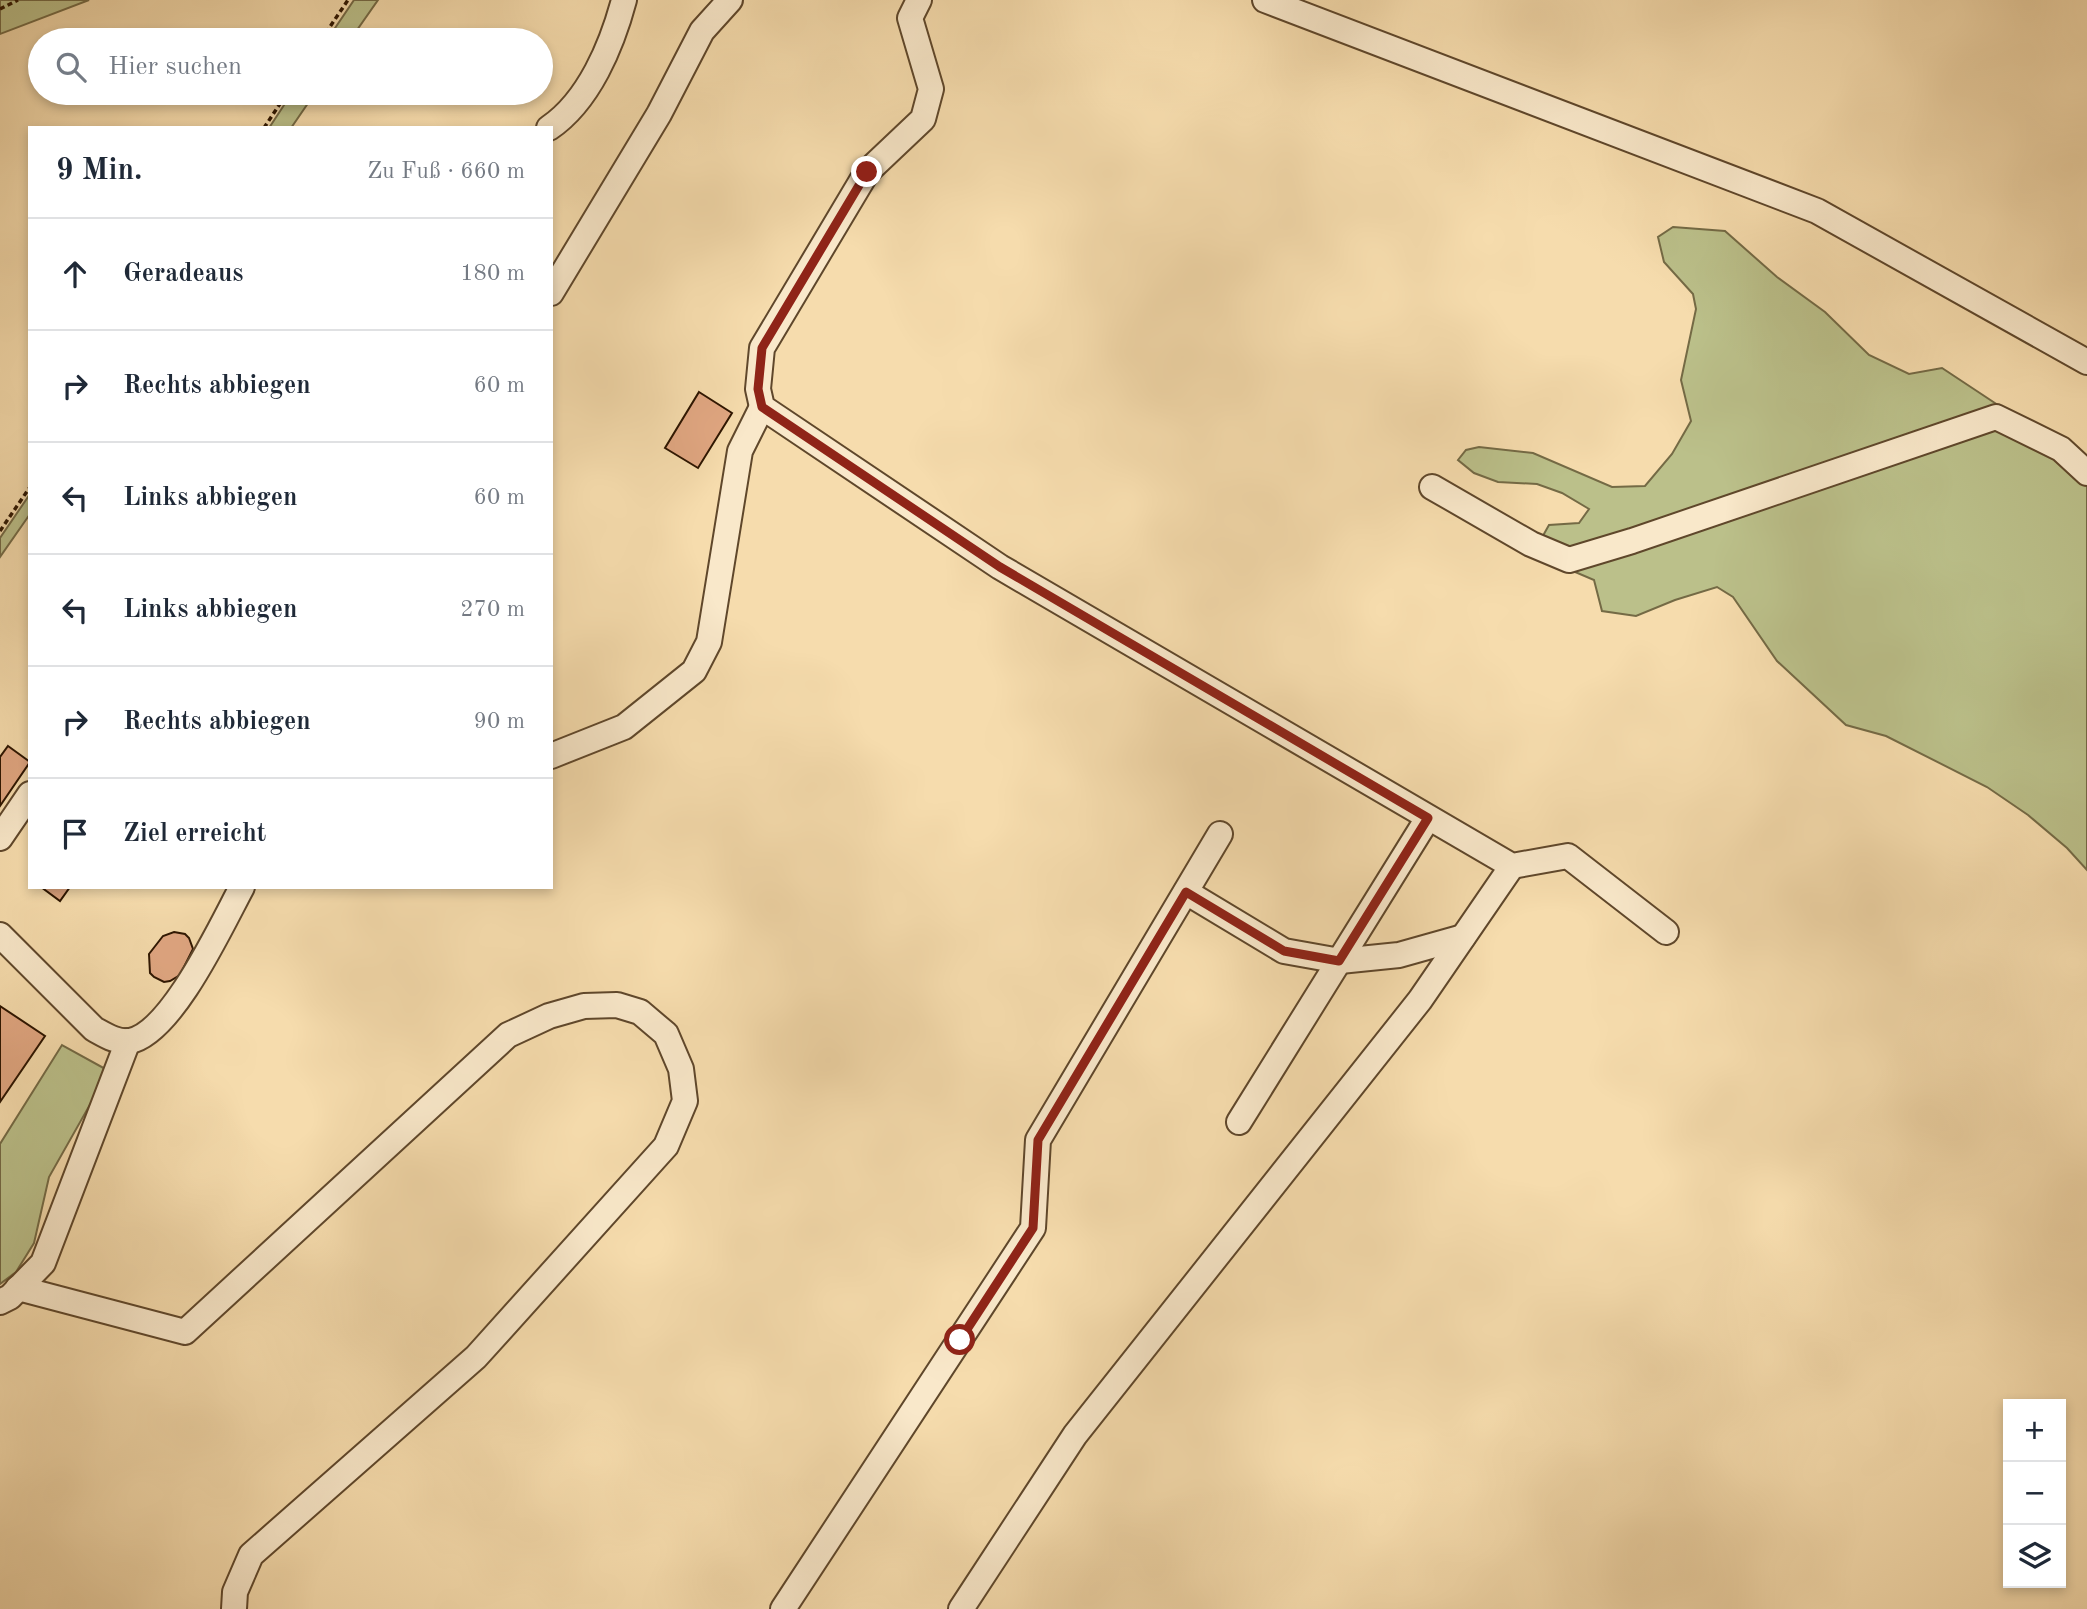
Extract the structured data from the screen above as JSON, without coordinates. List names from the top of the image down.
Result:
{
  "page": {
    "search": "Hier suchen",
    "heading": ["9 Min.", "Zu Fuß · 660 m"],
    "list": [
      ["Geradeaus", "180 m"],
      ["Rechts abbiegen", "60 m"],
      ["Links abbiegen", "60 m"],
      ["Links abbiegen", "270 m"],
      ["Rechts abbiegen", "90 m"],
      "Ziel erreicht"
    ],
    "map_buttons": ["+", "−"]
  }
}
